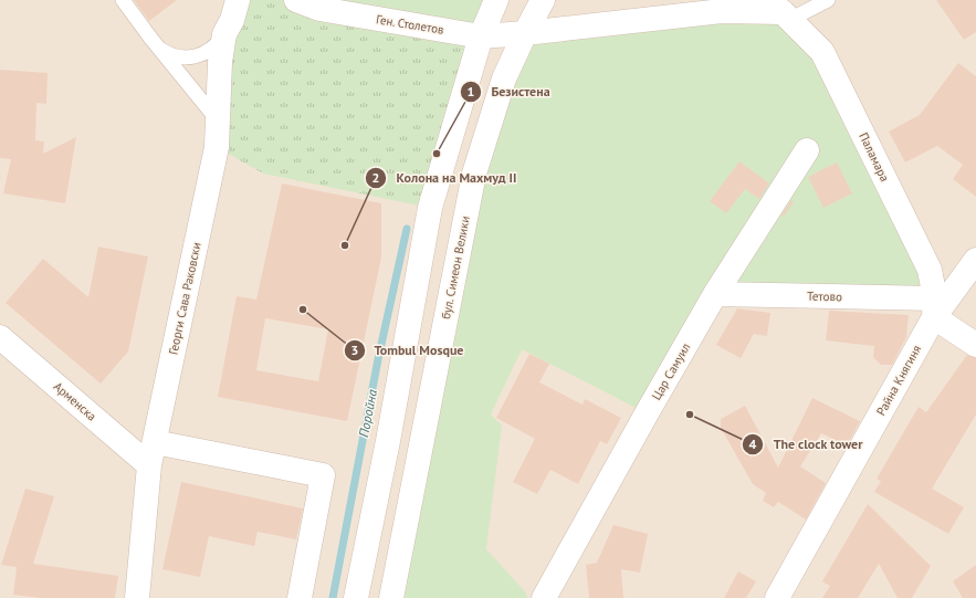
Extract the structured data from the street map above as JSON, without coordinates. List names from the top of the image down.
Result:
{
  "streets": {
    "street": [
      "Ген. Столетов",
      "Паламара",
      "бул. Симеон Велики",
      "Тетово",
      "Георги Сава Раковски",
      "Цар Самуил",
      "Райна Княгиня",
      "Арменска"
    ]
  },
  "crossings": [
    ["Ген. Столетов", "Паламара"],
    ["Ген. Столетов", "бул. Симеон Велики"],
    ["Паламара", "Тетово"],
    ["Паламара", "Райна Княгиня"],
    ["Тетово", "Цар Самуил"],
    ["Тетово", "Райна Княгиня"],
    ["Георги Сава Раковски", "Арменска"]
  ],
  "water": ["Поройна"],
  "places": [
    "Безистена",
    "Колона на Махмуд II",
    "Tombul Mosque",
    "The clock tower"
  ]
}
